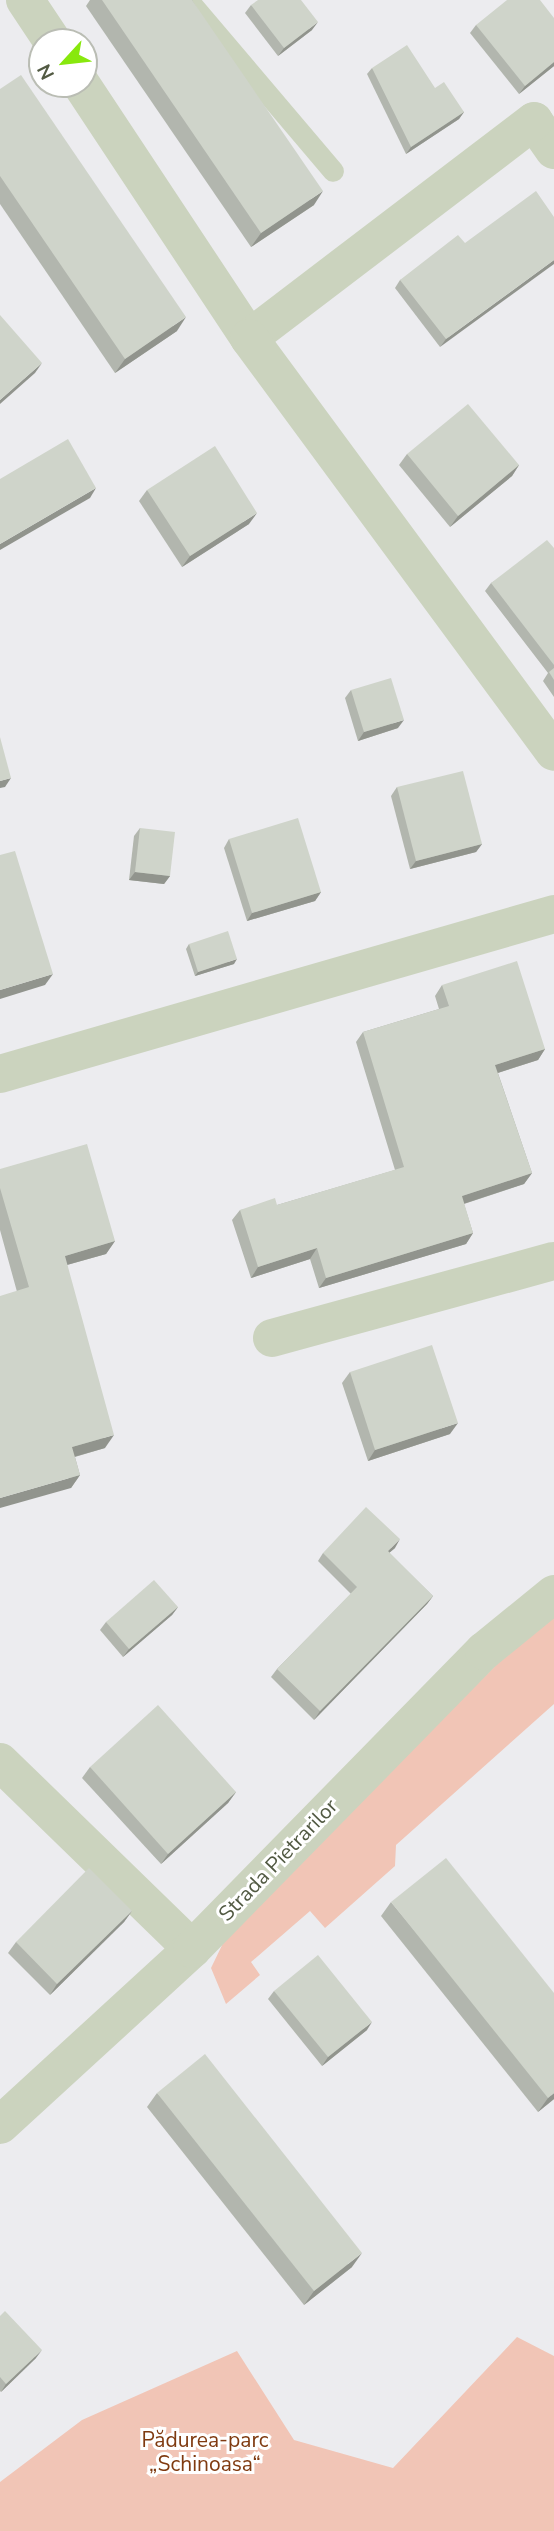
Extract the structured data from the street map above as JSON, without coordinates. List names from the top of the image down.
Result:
{
  "streets": {
    "street": ["Strada Pietrarilor"]
  },
  "parks": ["Pădurea-parc „Schinoasa“"],
  "north": "bottom left"
}
